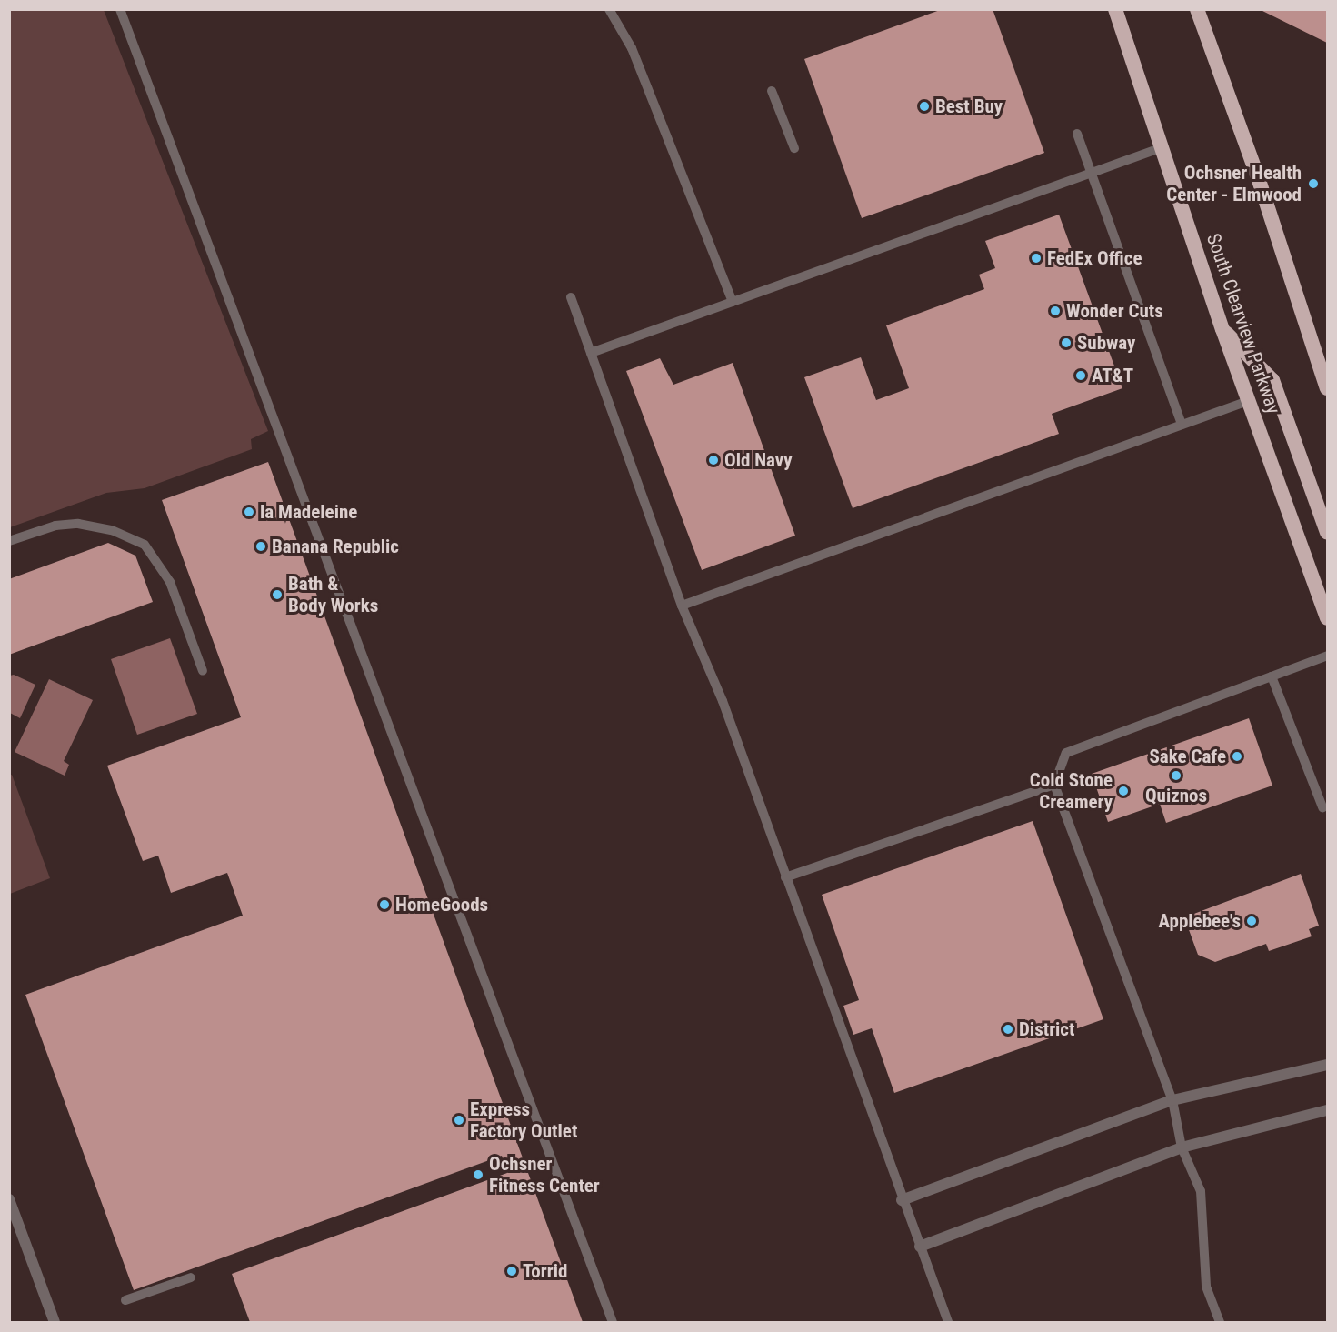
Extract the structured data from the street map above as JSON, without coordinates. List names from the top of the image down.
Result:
{
  "streets": {
    "highway": ["South Clearview Parkway"]
  },
  "places": [
    "Best Buy",
    "Ochsner Health Center - Elmwood",
    "FedEx Office",
    "Wonder Cuts",
    "Subway",
    "AT&T",
    "Old Navy",
    "la Madeleine",
    "Banana Republic",
    "Bath & Body Works",
    "Sake Cafe",
    "Quiznos",
    "Cold Stone Creamery",
    "HomeGoods",
    "Applebee's",
    "District",
    "Express Factory Outlet",
    "Ochsner Fitness Center",
    "Torrid"
  ]
}
